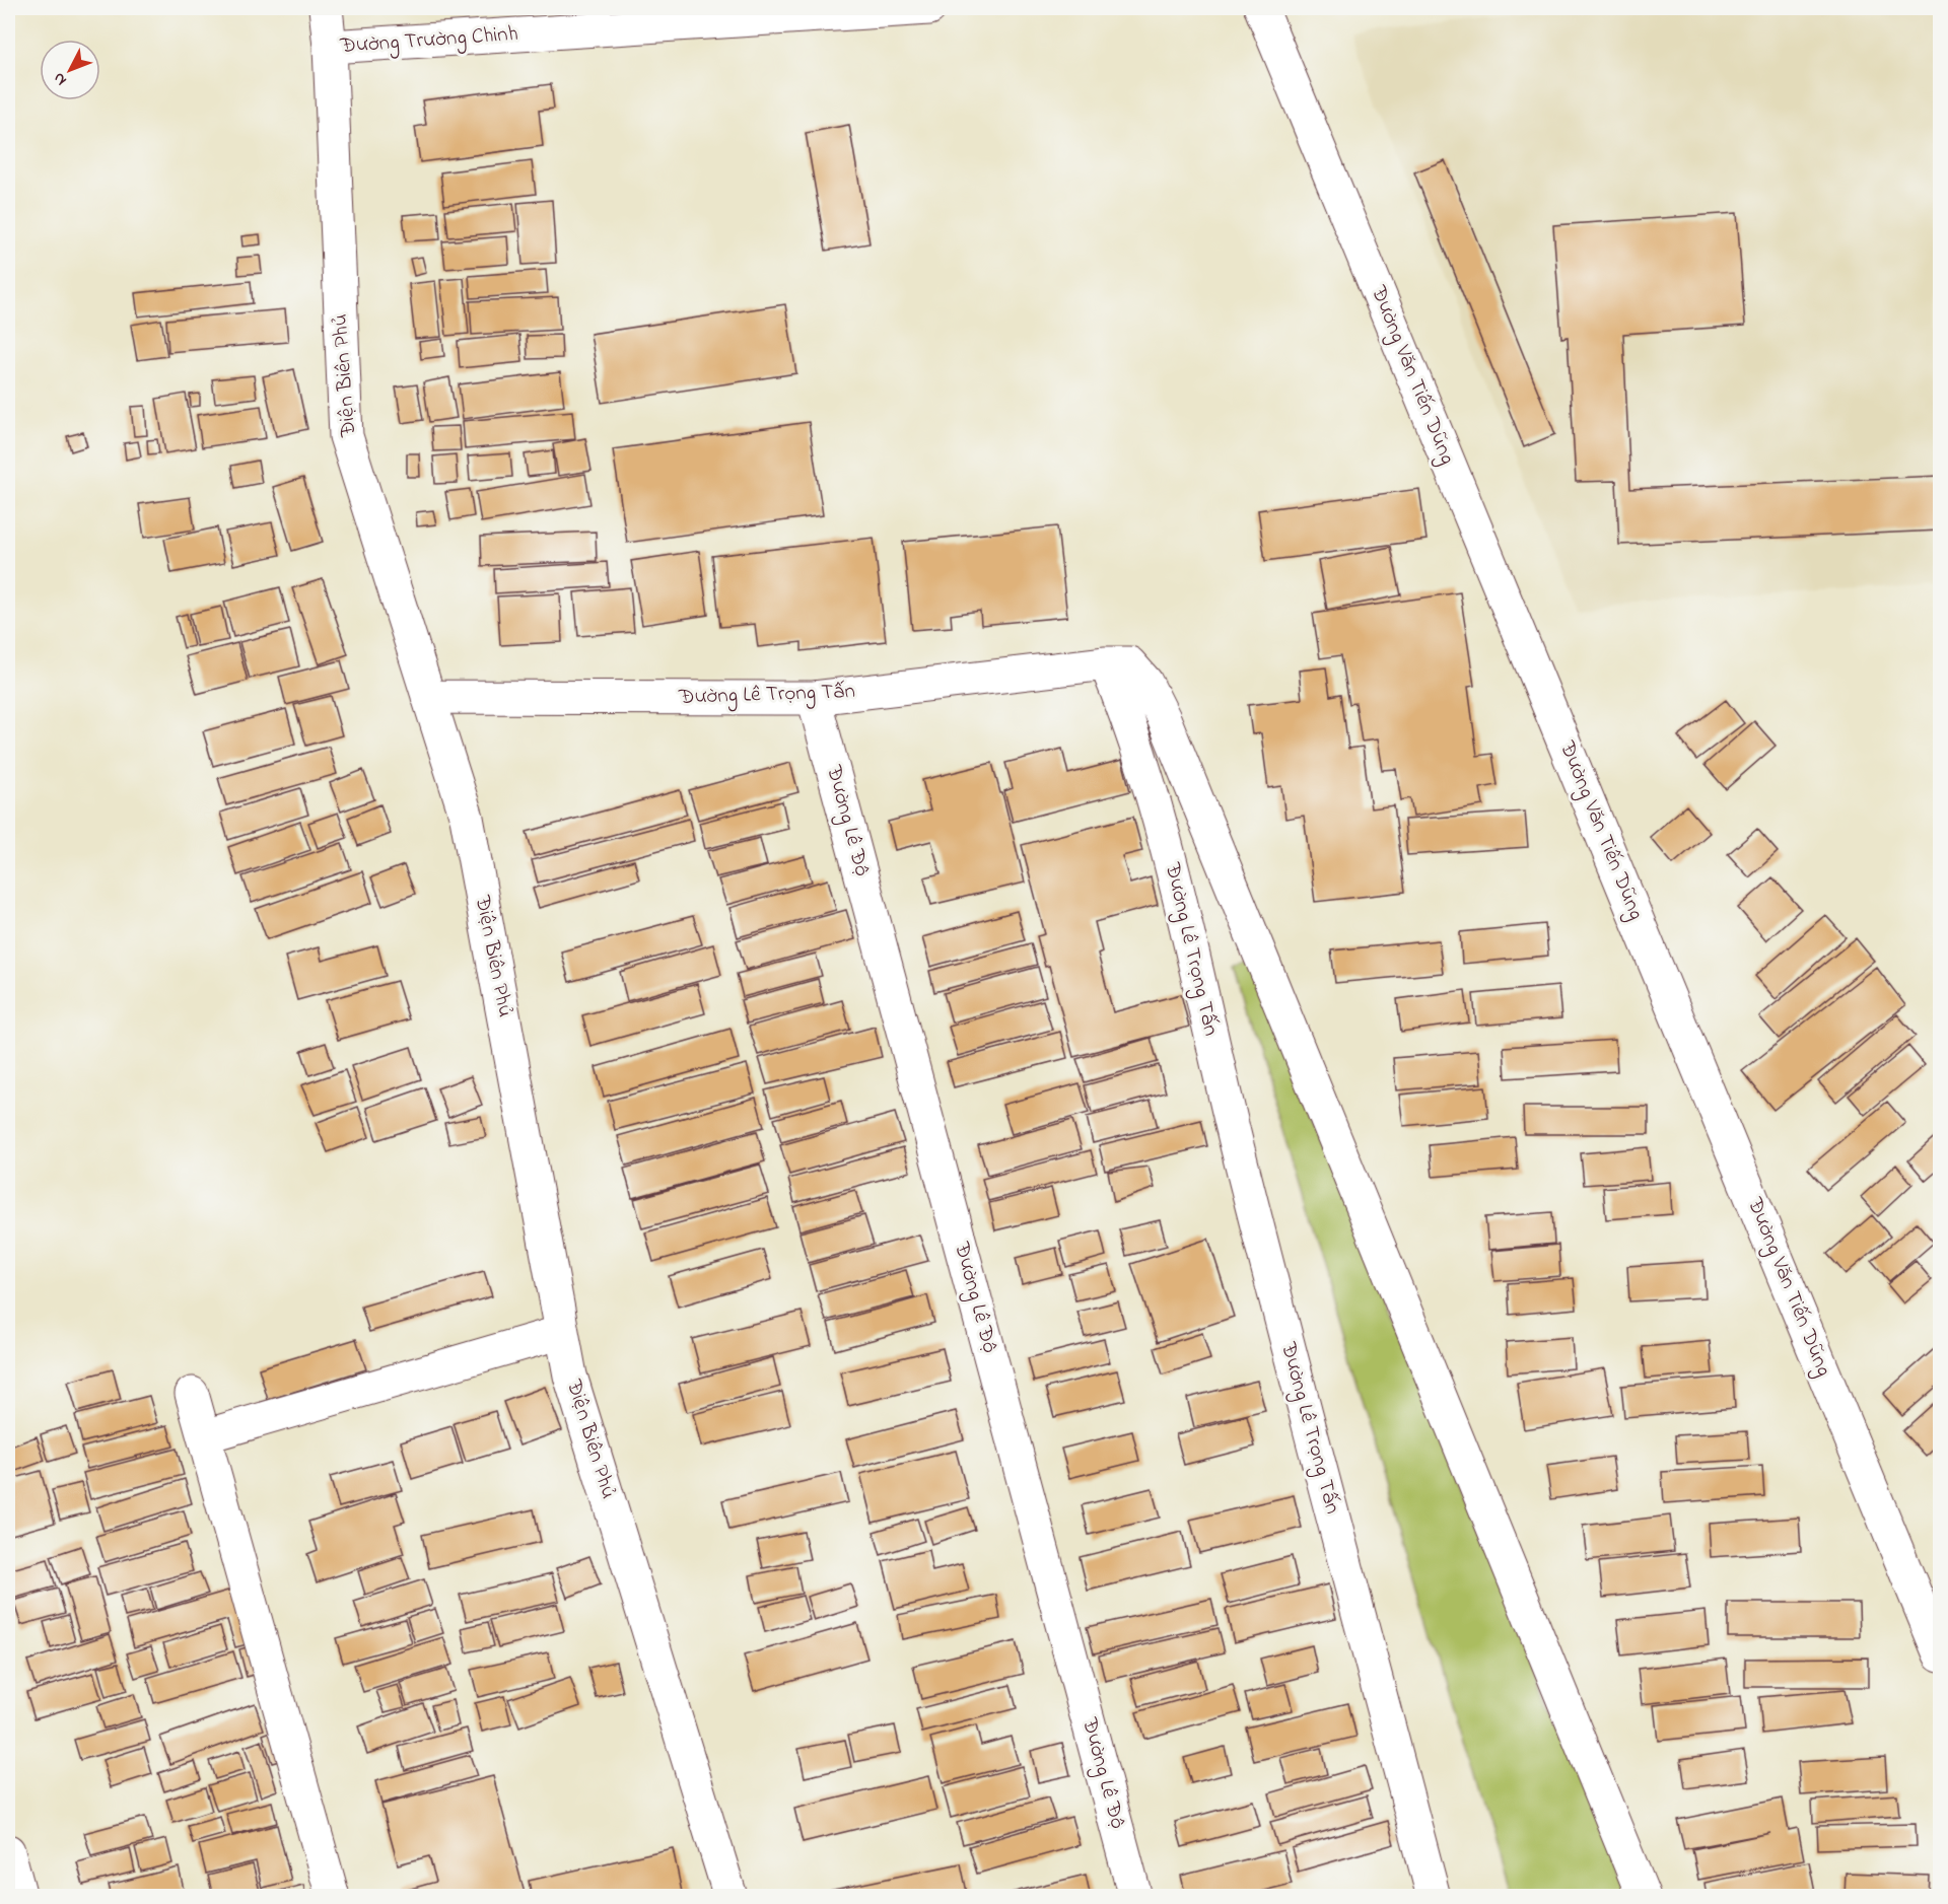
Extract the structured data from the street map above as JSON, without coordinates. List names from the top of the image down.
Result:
{
  "streets": {
    "street": [
      "Đường Trường Chinh",
      "Điện Biên Phủ",
      "Đường Văn Tiến Dũng",
      "Đường Lê Trọng Tấn",
      "Đường Lê Độ"
    ]
  },
  "crossings": [
    ["Đường Trường Chinh", "Điện Biên Phủ"],
    ["Điện Biên Phủ", "Đường Lê Trọng Tấn"],
    ["Đường Lê Trọng Tấn", "Đường Lê Độ"]
  ],
  "north": "bottom left"
}
